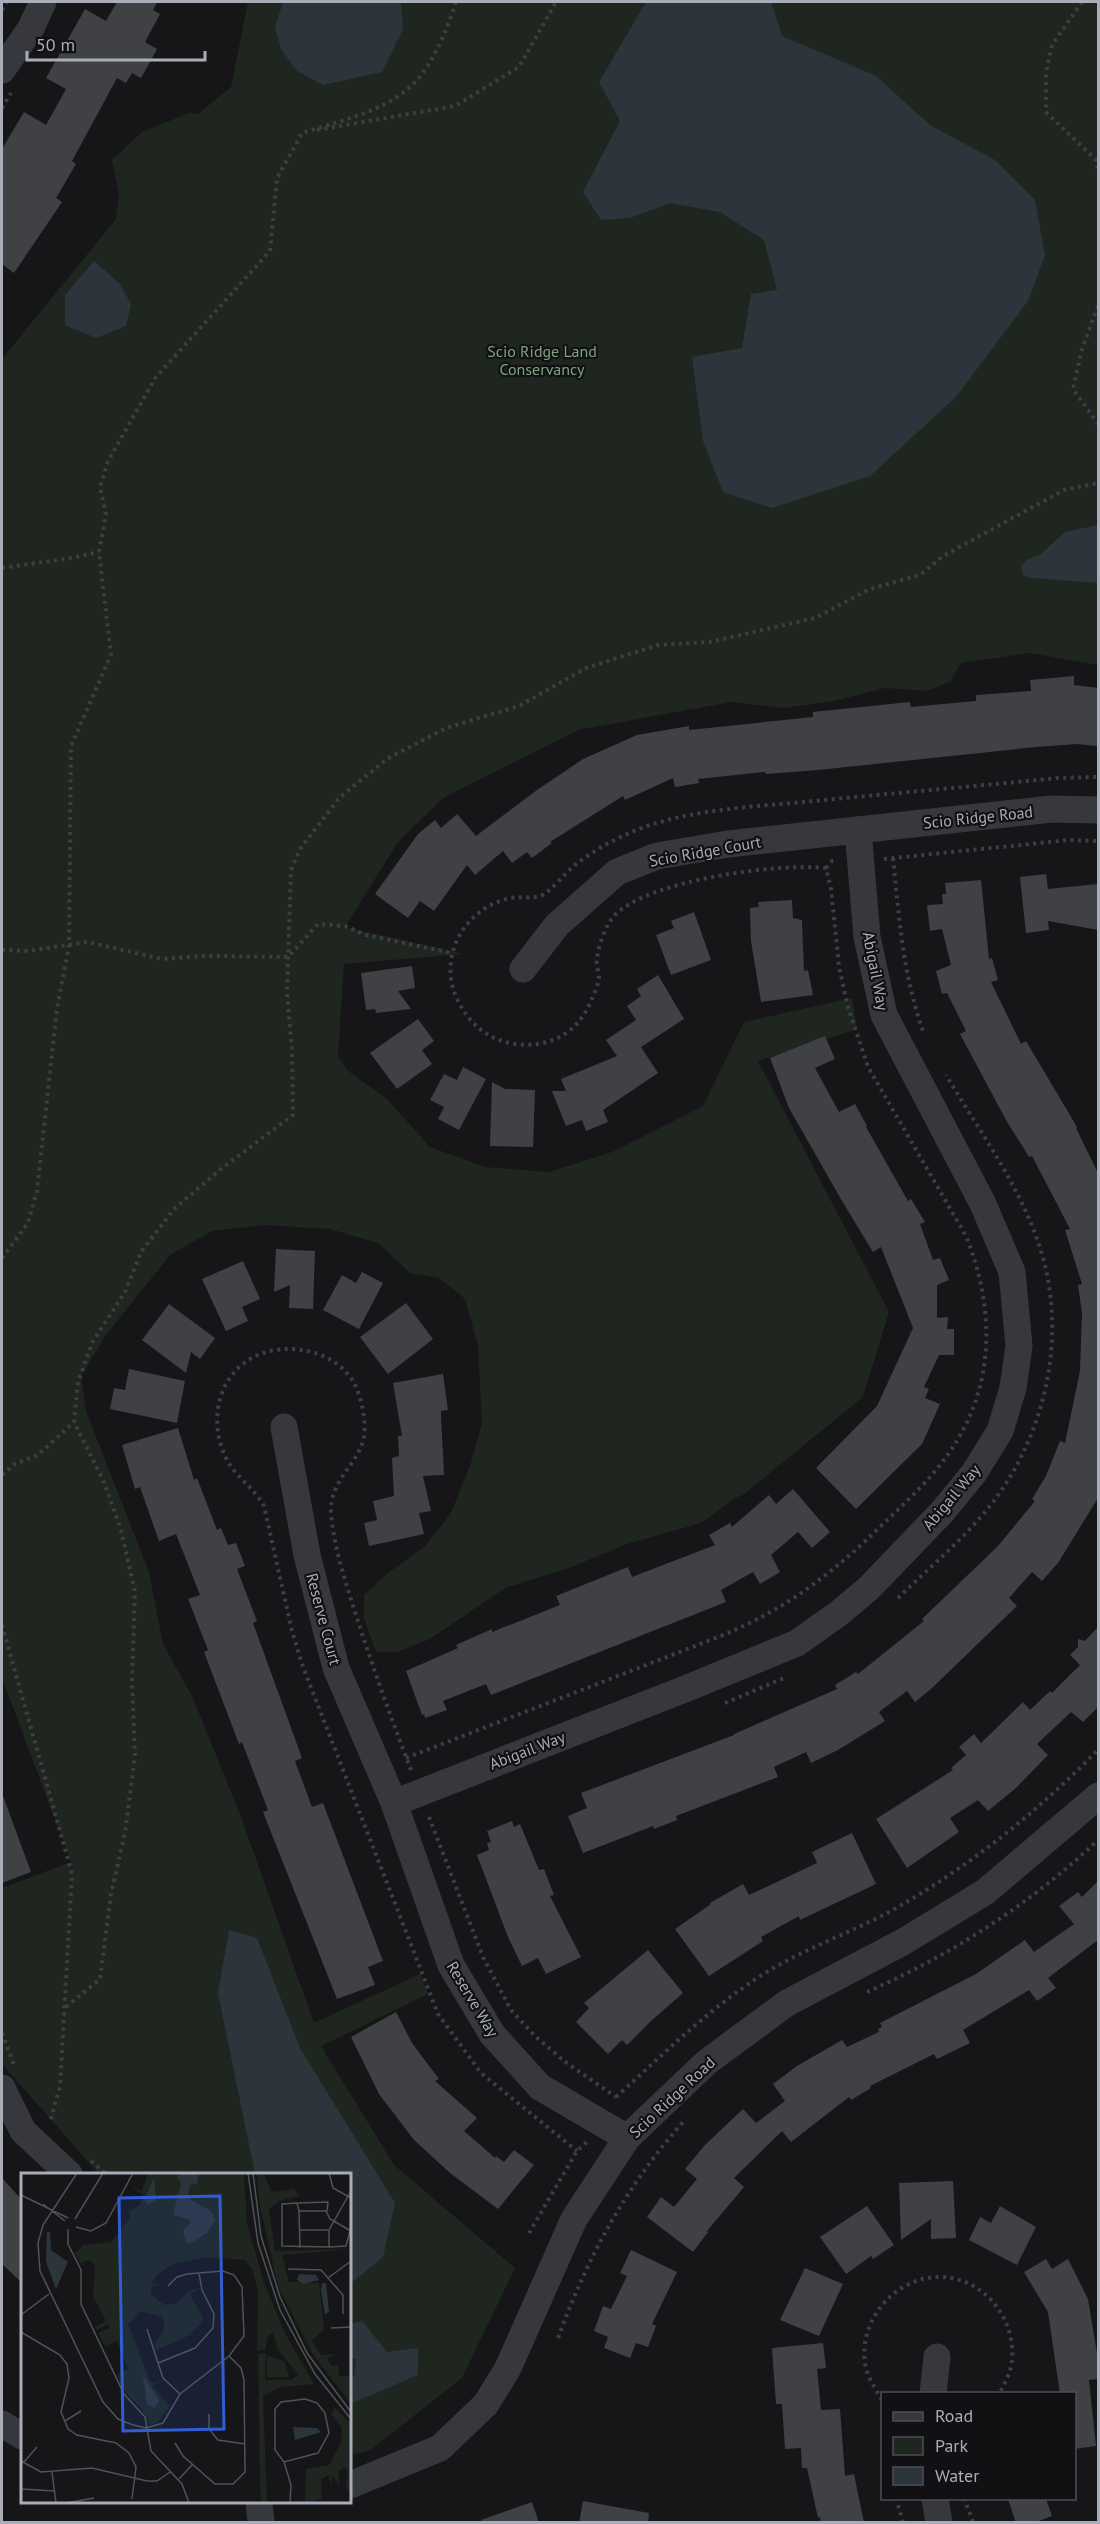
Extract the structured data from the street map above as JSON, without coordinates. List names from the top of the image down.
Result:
{
  "streets": {
    "street": [
      "Scio Ridge Road",
      "Scio Ridge Court",
      "Abigail Way",
      "Reserve Court",
      "Reserve Way"
    ]
  },
  "crossings": [
    ["Scio Ridge Road", "Scio Ridge Court"],
    ["Scio Ridge Road", "Abigail Way"],
    ["Scio Ridge Road", "Reserve Way"],
    ["Scio Ridge Court", "Abigail Way"],
    ["Abigail Way", "Reserve Court"],
    ["Abigail Way", "Reserve Way"],
    ["Reserve Court", "Reserve Way"]
  ],
  "parks": ["Scio Ridge Land Conservancy"],
  "legend": ["Road", "Park", "Water"],
  "scale_bar": "50 m"
}
